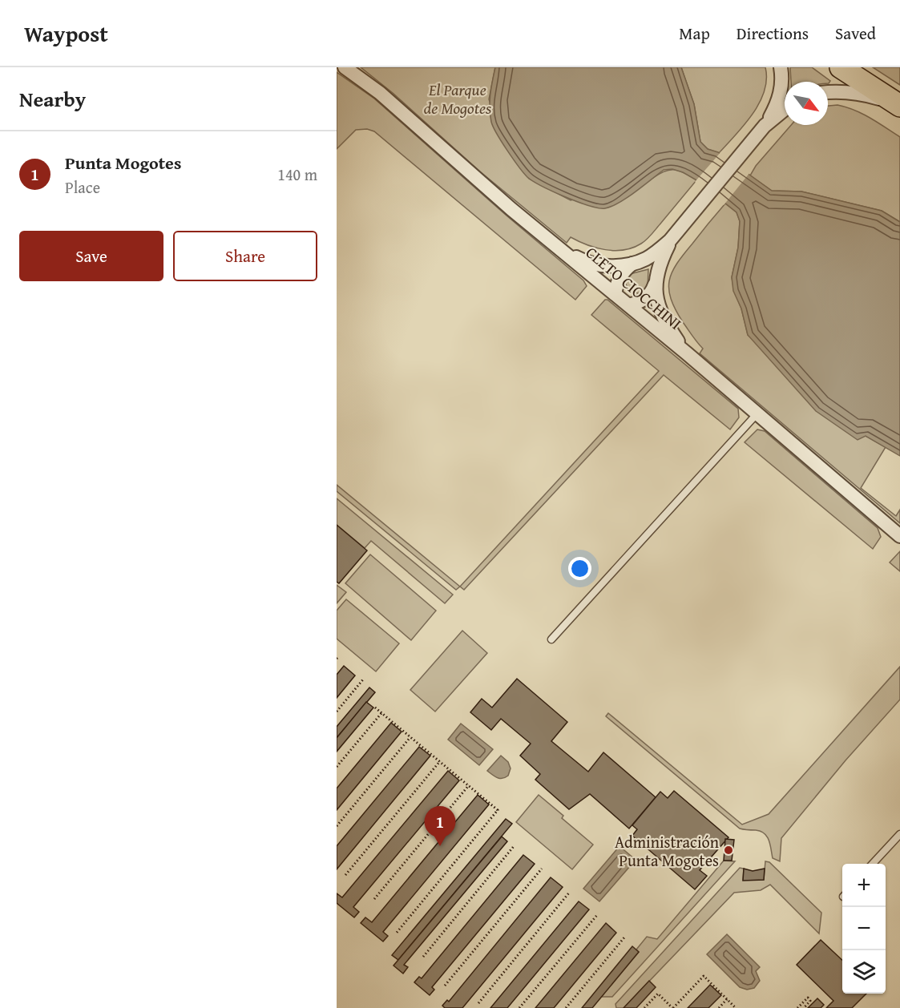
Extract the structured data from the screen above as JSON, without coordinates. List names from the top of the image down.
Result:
{
  "streets": {
    "street": ["CLETO CIOCCHINI"]
  },
  "parks": ["El Parque de Mogotes"],
  "places": ["Administración Punta Mogotes"],
  "north": "bottom right",
  "page": {
    "header": "Waypost",
    "nav": ["Map", "Directions", "Saved"],
    "heading": "Nearby",
    "list": [
      {
        "mark": "1",
        "name": "Punta Mogotes",
        "note": "Place",
        "value": "140 m"
      }
    ],
    "buttons": ["Save", "Share"],
    "pins": "1",
    "map_buttons": ["+", "−"]
  }
}
